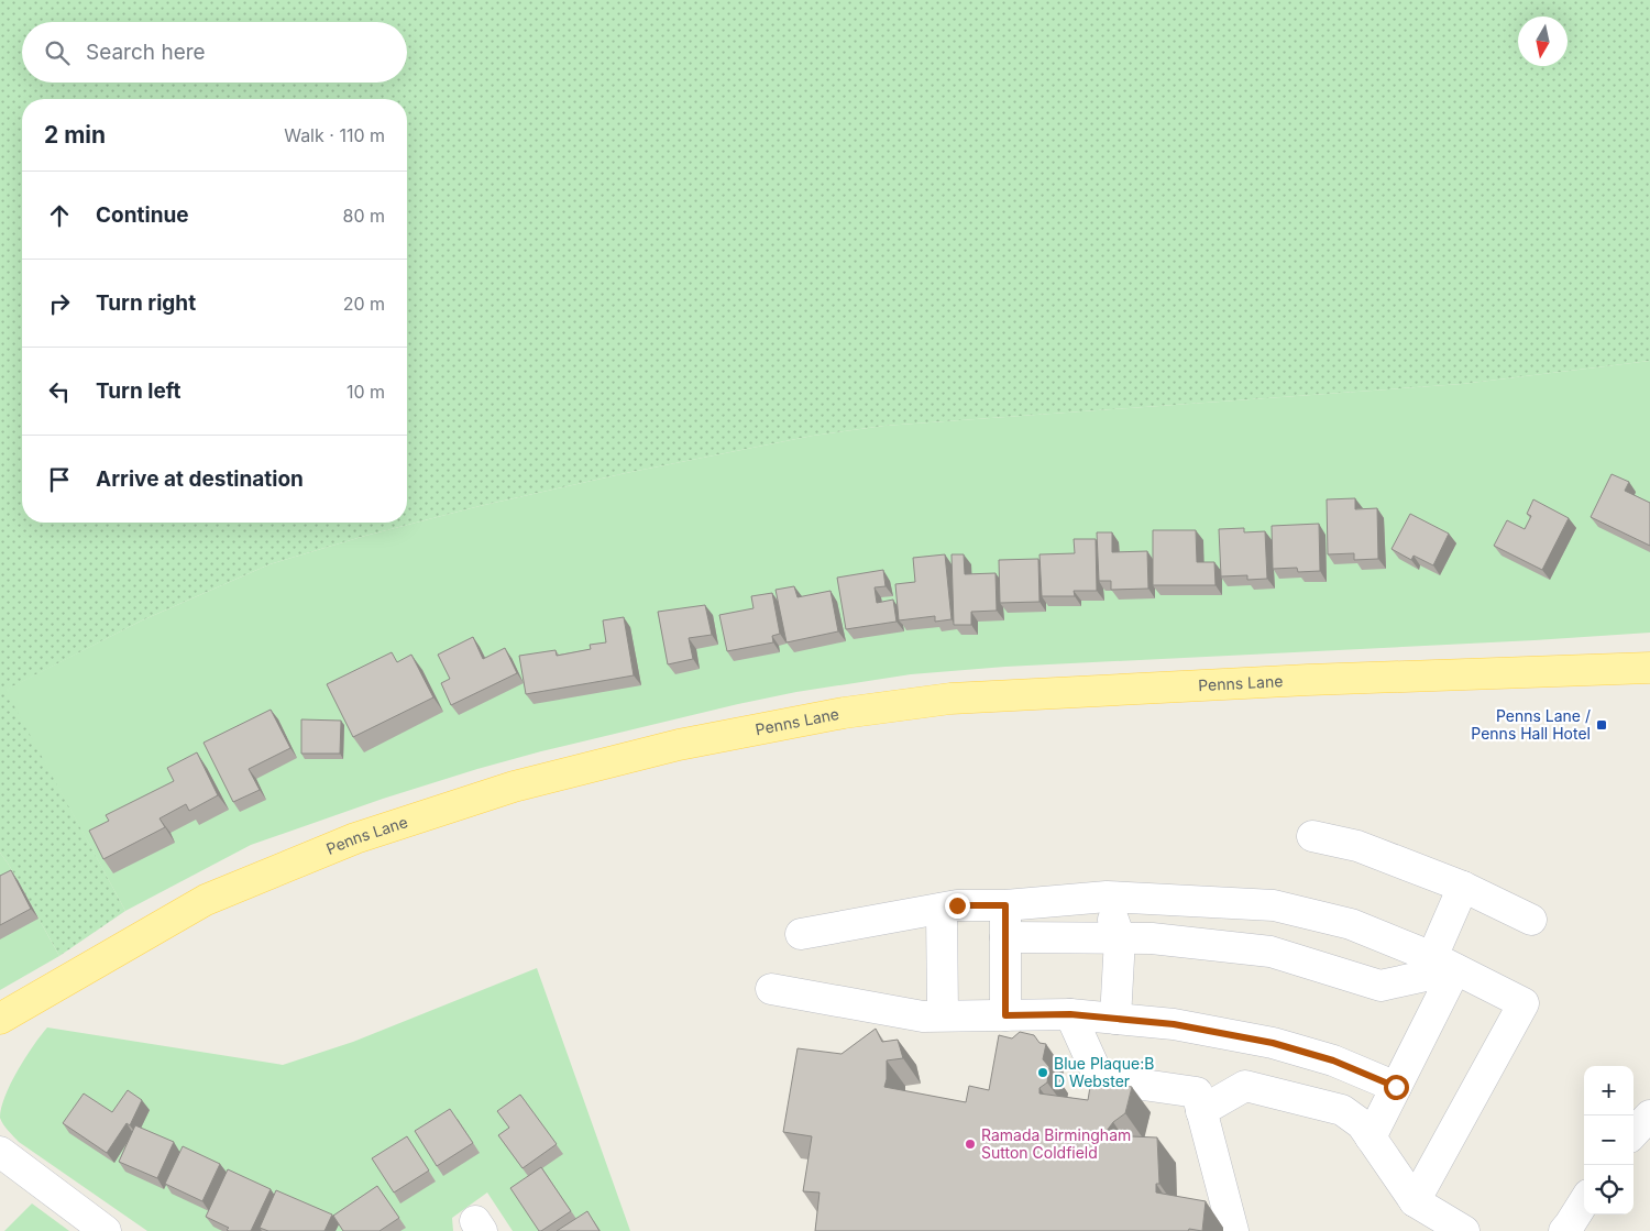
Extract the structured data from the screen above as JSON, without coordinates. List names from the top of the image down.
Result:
{
  "streets": {
    "main road": ["Penns Lane"]
  },
  "places": {
    "transit": ["Penns Lane / Penns Hall Hotel"],
    "other": ["Blue Plaque:B D Webster", "Ramada Birmingham Sutton Coldfield"]
  },
  "north": "bottom",
  "page": {
    "search": "Search here",
    "heading": ["2 min", "Walk · 110 m"],
    "list": [
      ["Continue", "80 m"],
      ["Turn right", "20 m"],
      ["Turn left", "10 m"],
      "Arrive at destination"
    ],
    "map_buttons": ["+", "−"]
  }
}
